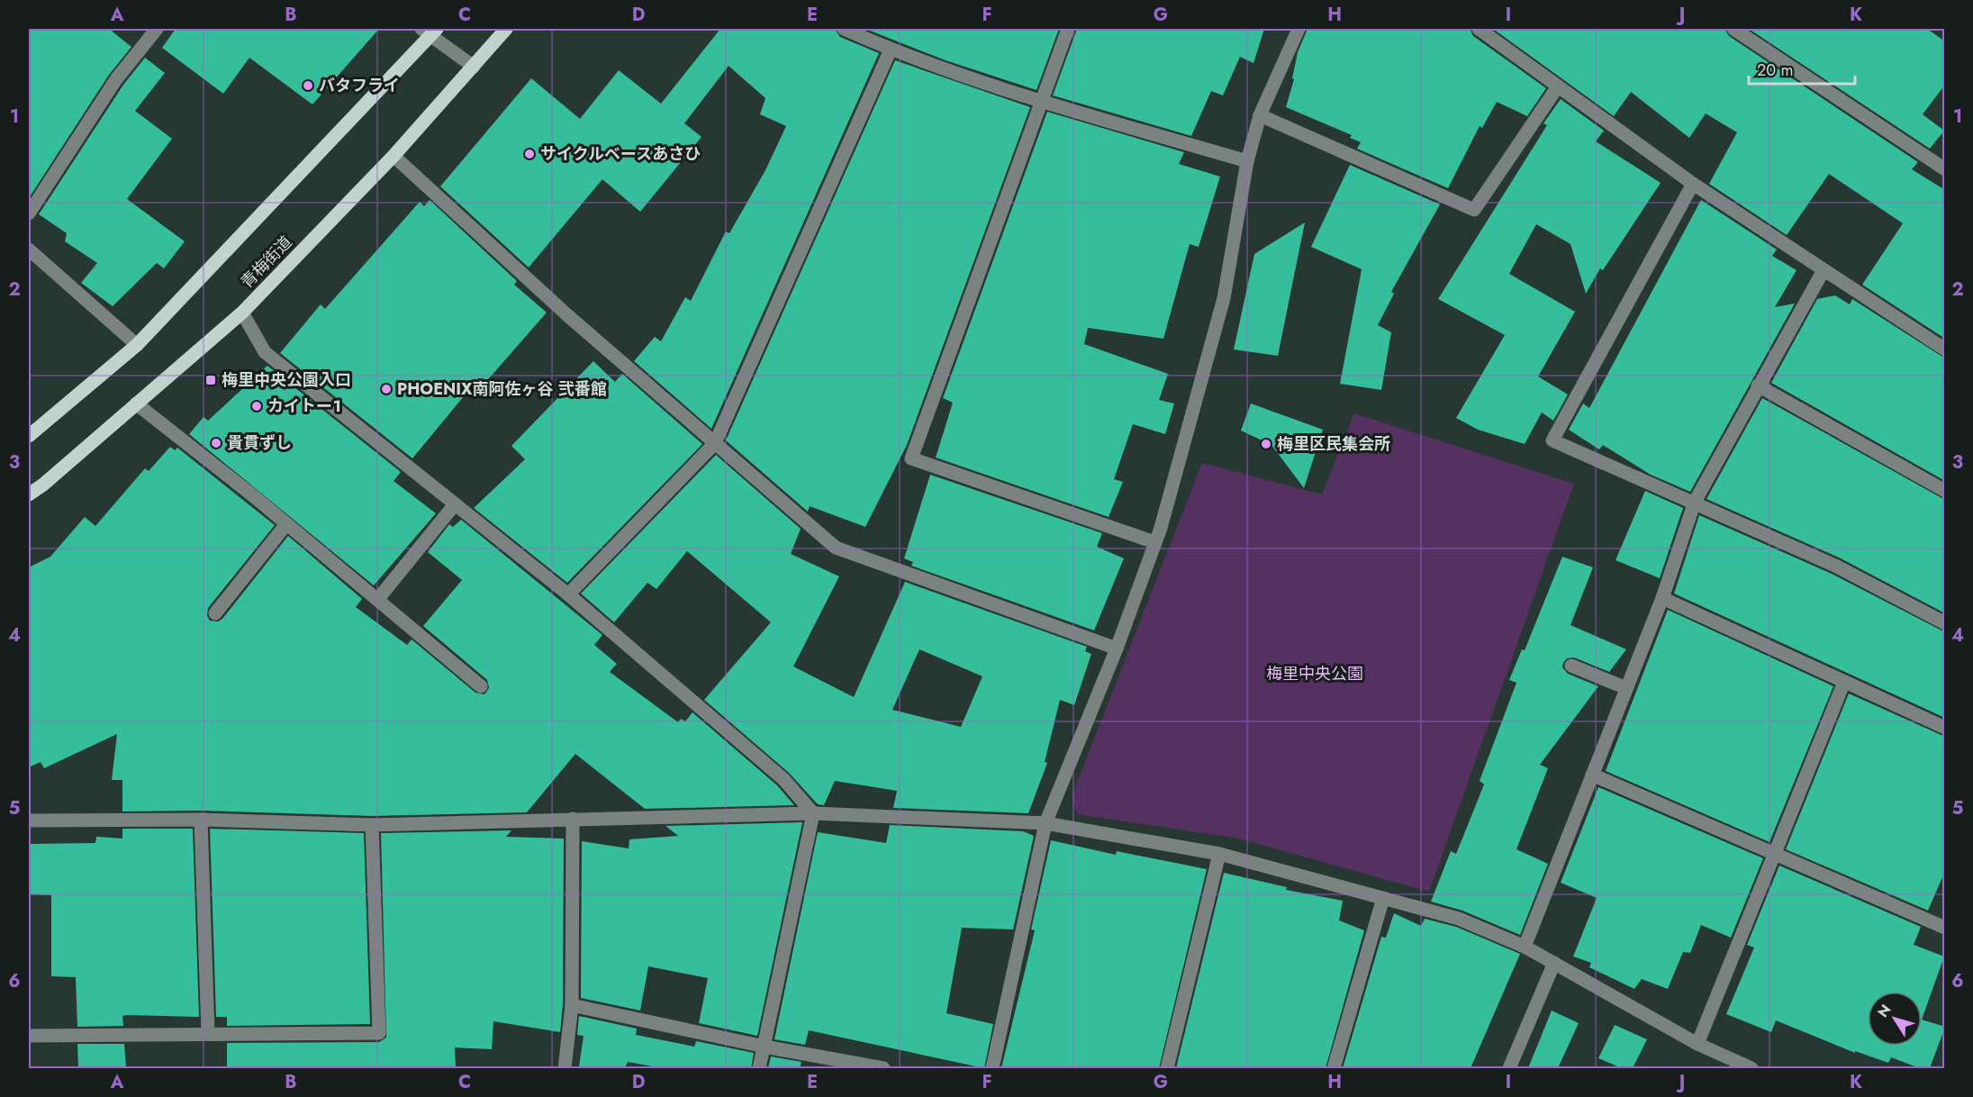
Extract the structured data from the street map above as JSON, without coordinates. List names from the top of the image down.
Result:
{
  "streets": {
    "main road": ["青梅街道"]
  },
  "parks": ["梅里中央公園"],
  "places": {
    "other": [
      "バタフライ",
      "サイクルベースあさひ",
      "PHOENIX南阿佐ヶ谷 弐番館",
      "カイトー１",
      "貴貫ずし",
      "梅里区民集会所"
    ],
    "transit": ["梅里中央公園入口"]
  },
  "scale_bar": "20 m",
  "north": "top left",
  "grid": {
    "columns": [
      "A",
      "B",
      "C",
      "D",
      "E",
      "F",
      "G",
      "H",
      "I",
      "J",
      "K"
    ],
    "rows": [
      "1",
      "2",
      "3",
      "4",
      "5",
      "6"
    ]
  }
}
